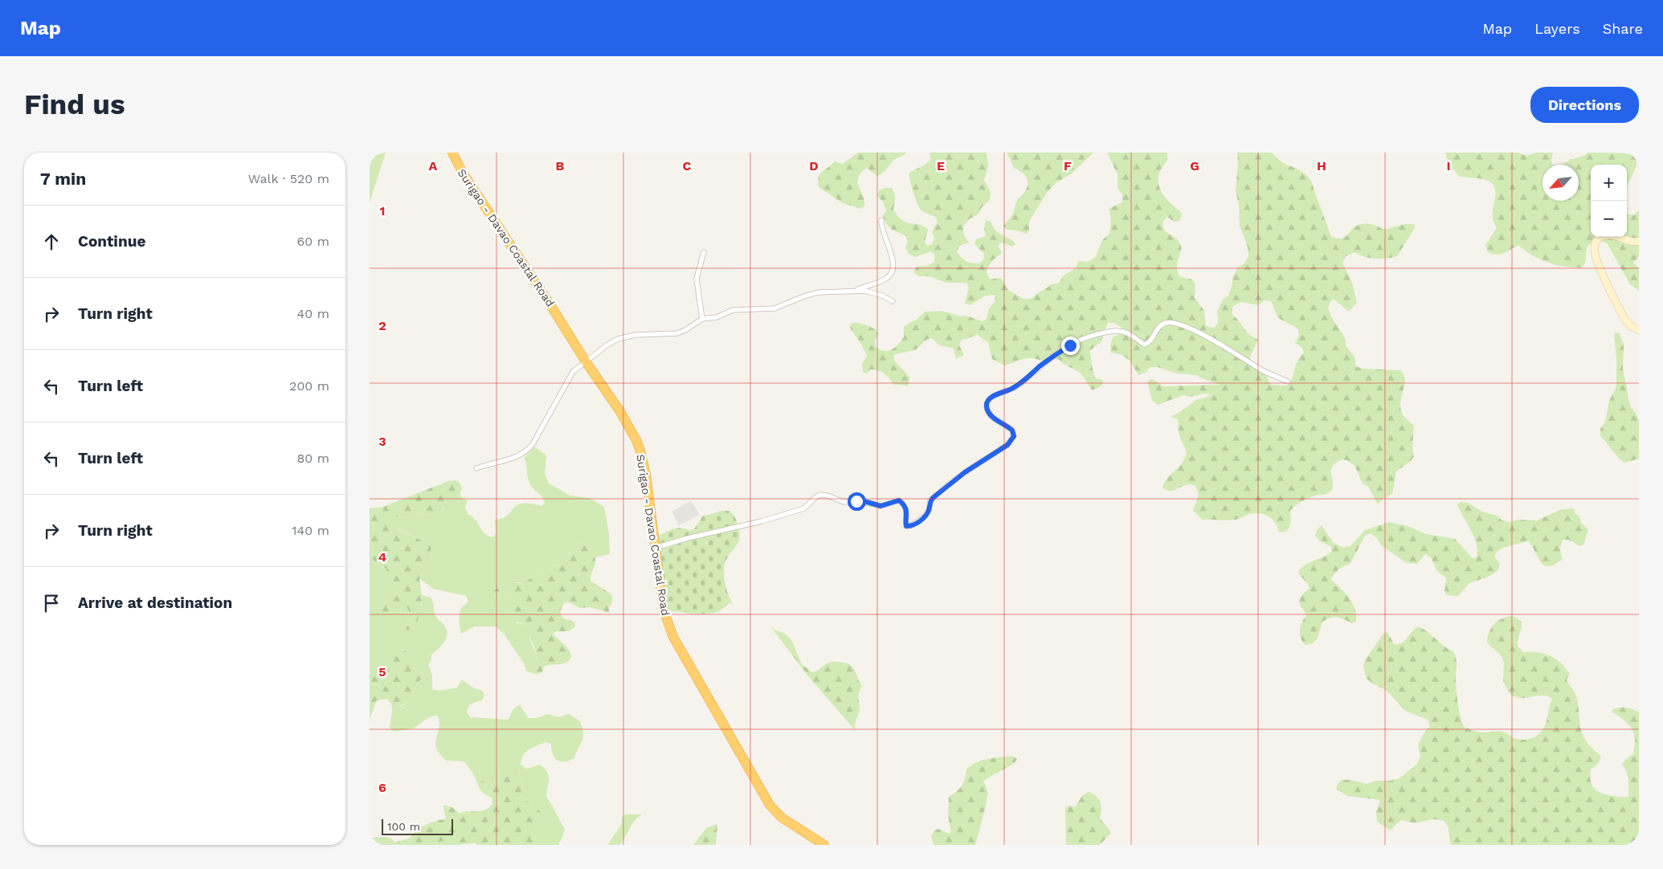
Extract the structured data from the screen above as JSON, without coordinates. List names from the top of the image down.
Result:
{
  "streets": {
    "highway": ["Surigao - Davao Coastal Road"]
  },
  "scale_bar": "100 m",
  "north": "bottom left",
  "page": {
    "header": "Map",
    "nav": ["Map", "Layers", "Share"],
    "buttons": "Directions",
    "title": "Find us",
    "heading": ["7 min", "Walk · 520 m"],
    "map_buttons": ["+", "−"],
    "list": [
      ["Continue", "60 m"],
      ["Turn right", "40 m"],
      ["Turn left", "200 m"],
      ["Turn left", "80 m"],
      ["Turn right", "140 m"],
      "Arrive at destination"
    ],
    "scale": "100 m"
  },
  "grid": {
    "columns": [
      "A",
      "B",
      "C",
      "D",
      "E",
      "F",
      "G",
      "H",
      "I"
    ],
    "rows": [
      "1",
      "2",
      "3",
      "4",
      "5",
      "6"
    ]
  }
}
